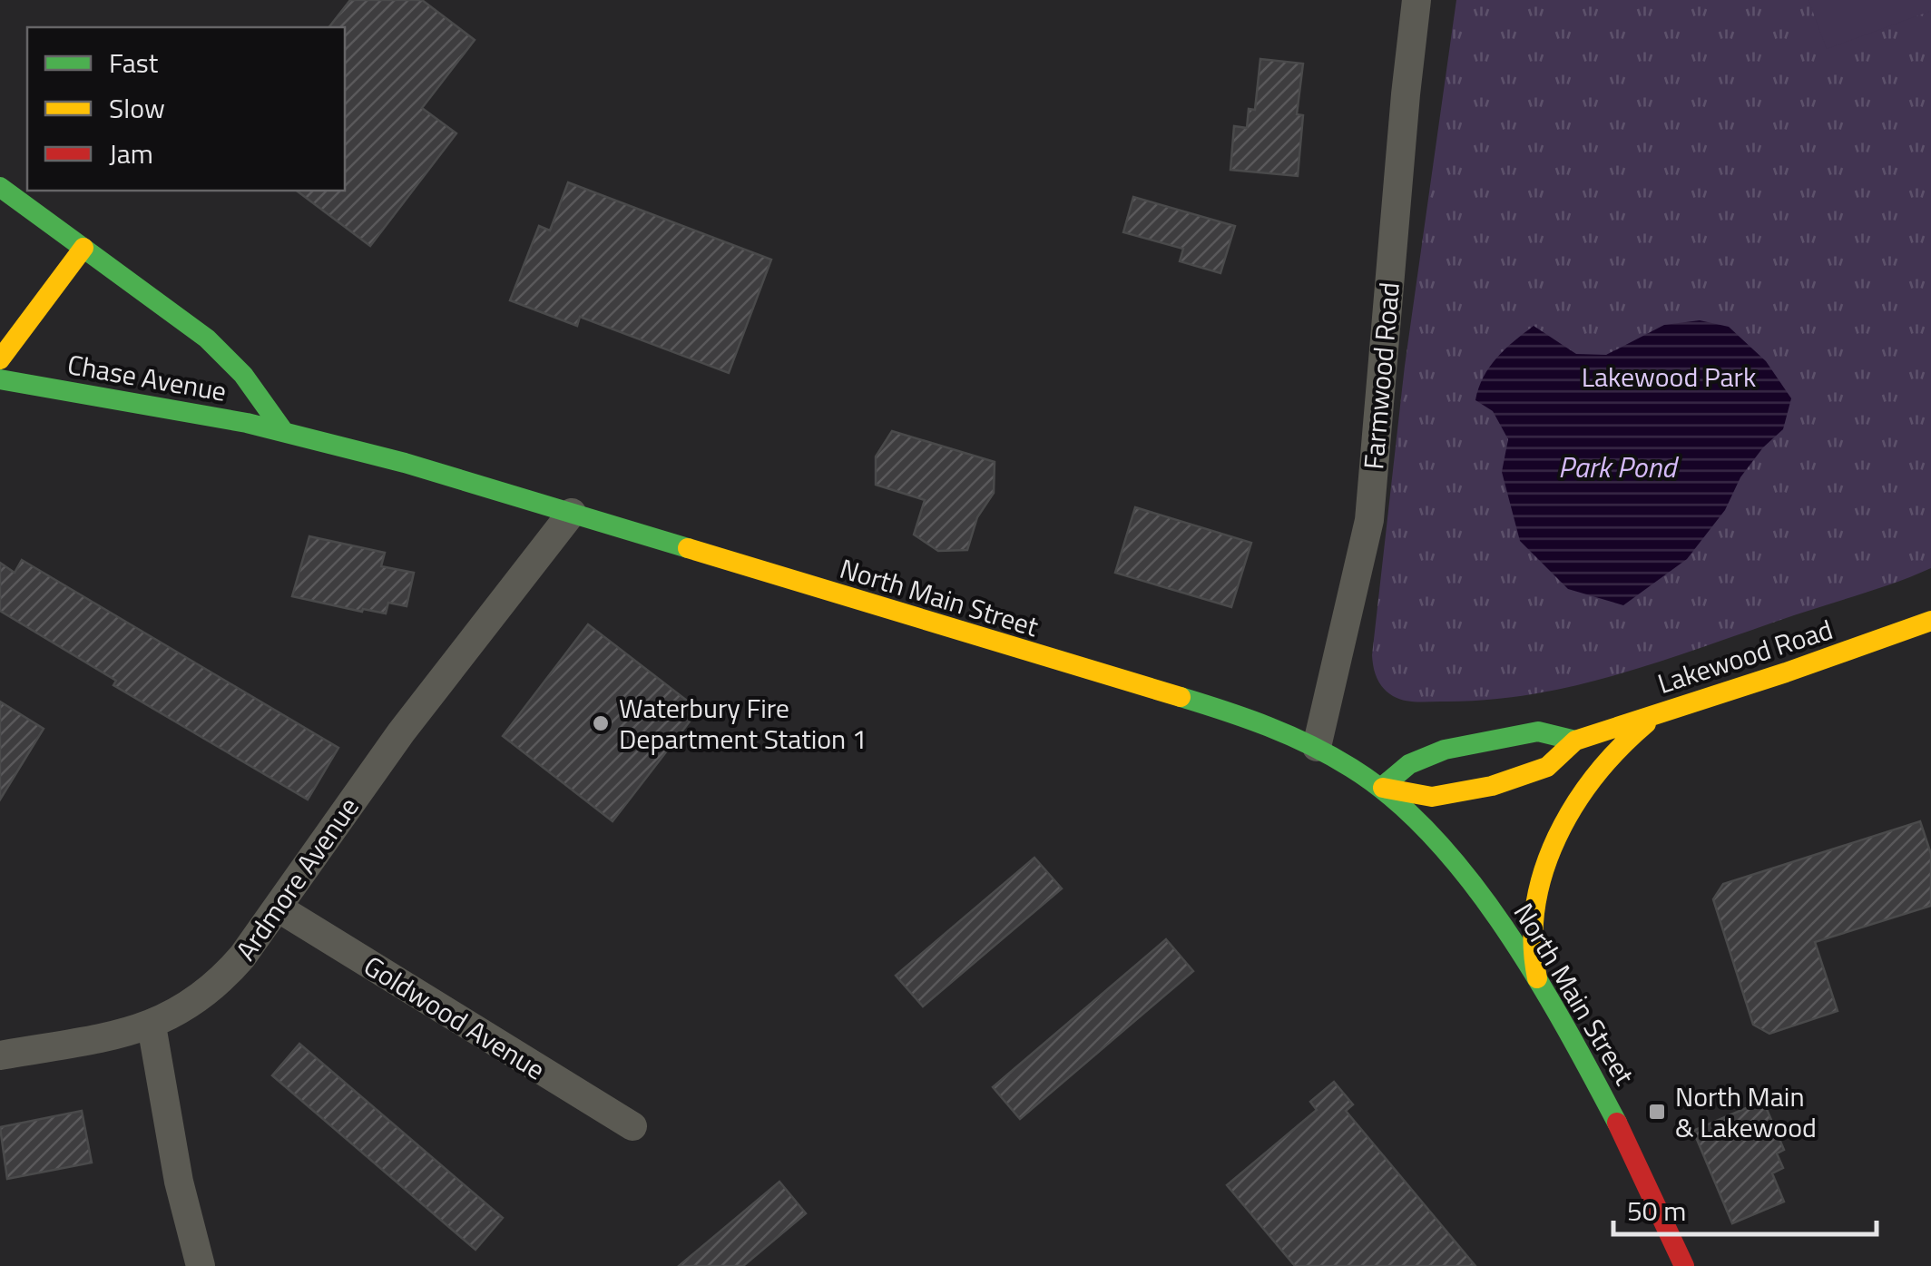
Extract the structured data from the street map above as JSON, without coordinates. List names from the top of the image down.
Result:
{
  "streets": {
    "main road": ["Chase Avenue", "North Main Street", "Lakewood Road"],
    "street": ["Farmwood Road", "Ardmore Avenue", "Goldwood Avenue"]
  },
  "crossings": [
    ["Farmwood Road", "North Main Street"],
    ["Chase Avenue", "North Main Street"],
    ["North Main Street", "Lakewood Road"],
    ["North Main Street", "Ardmore Avenue"],
    ["Ardmore Avenue", "Goldwood Avenue"]
  ],
  "water": ["Park Pond"],
  "parks": ["Lakewood Park"],
  "places": {
    "other": ["Waterbury Fire Department Station 1"],
    "transit": ["North Main & Lakewood"]
  },
  "legend": ["Fast", "Slow", "Jam"],
  "scale_bar": "50 m"
}
